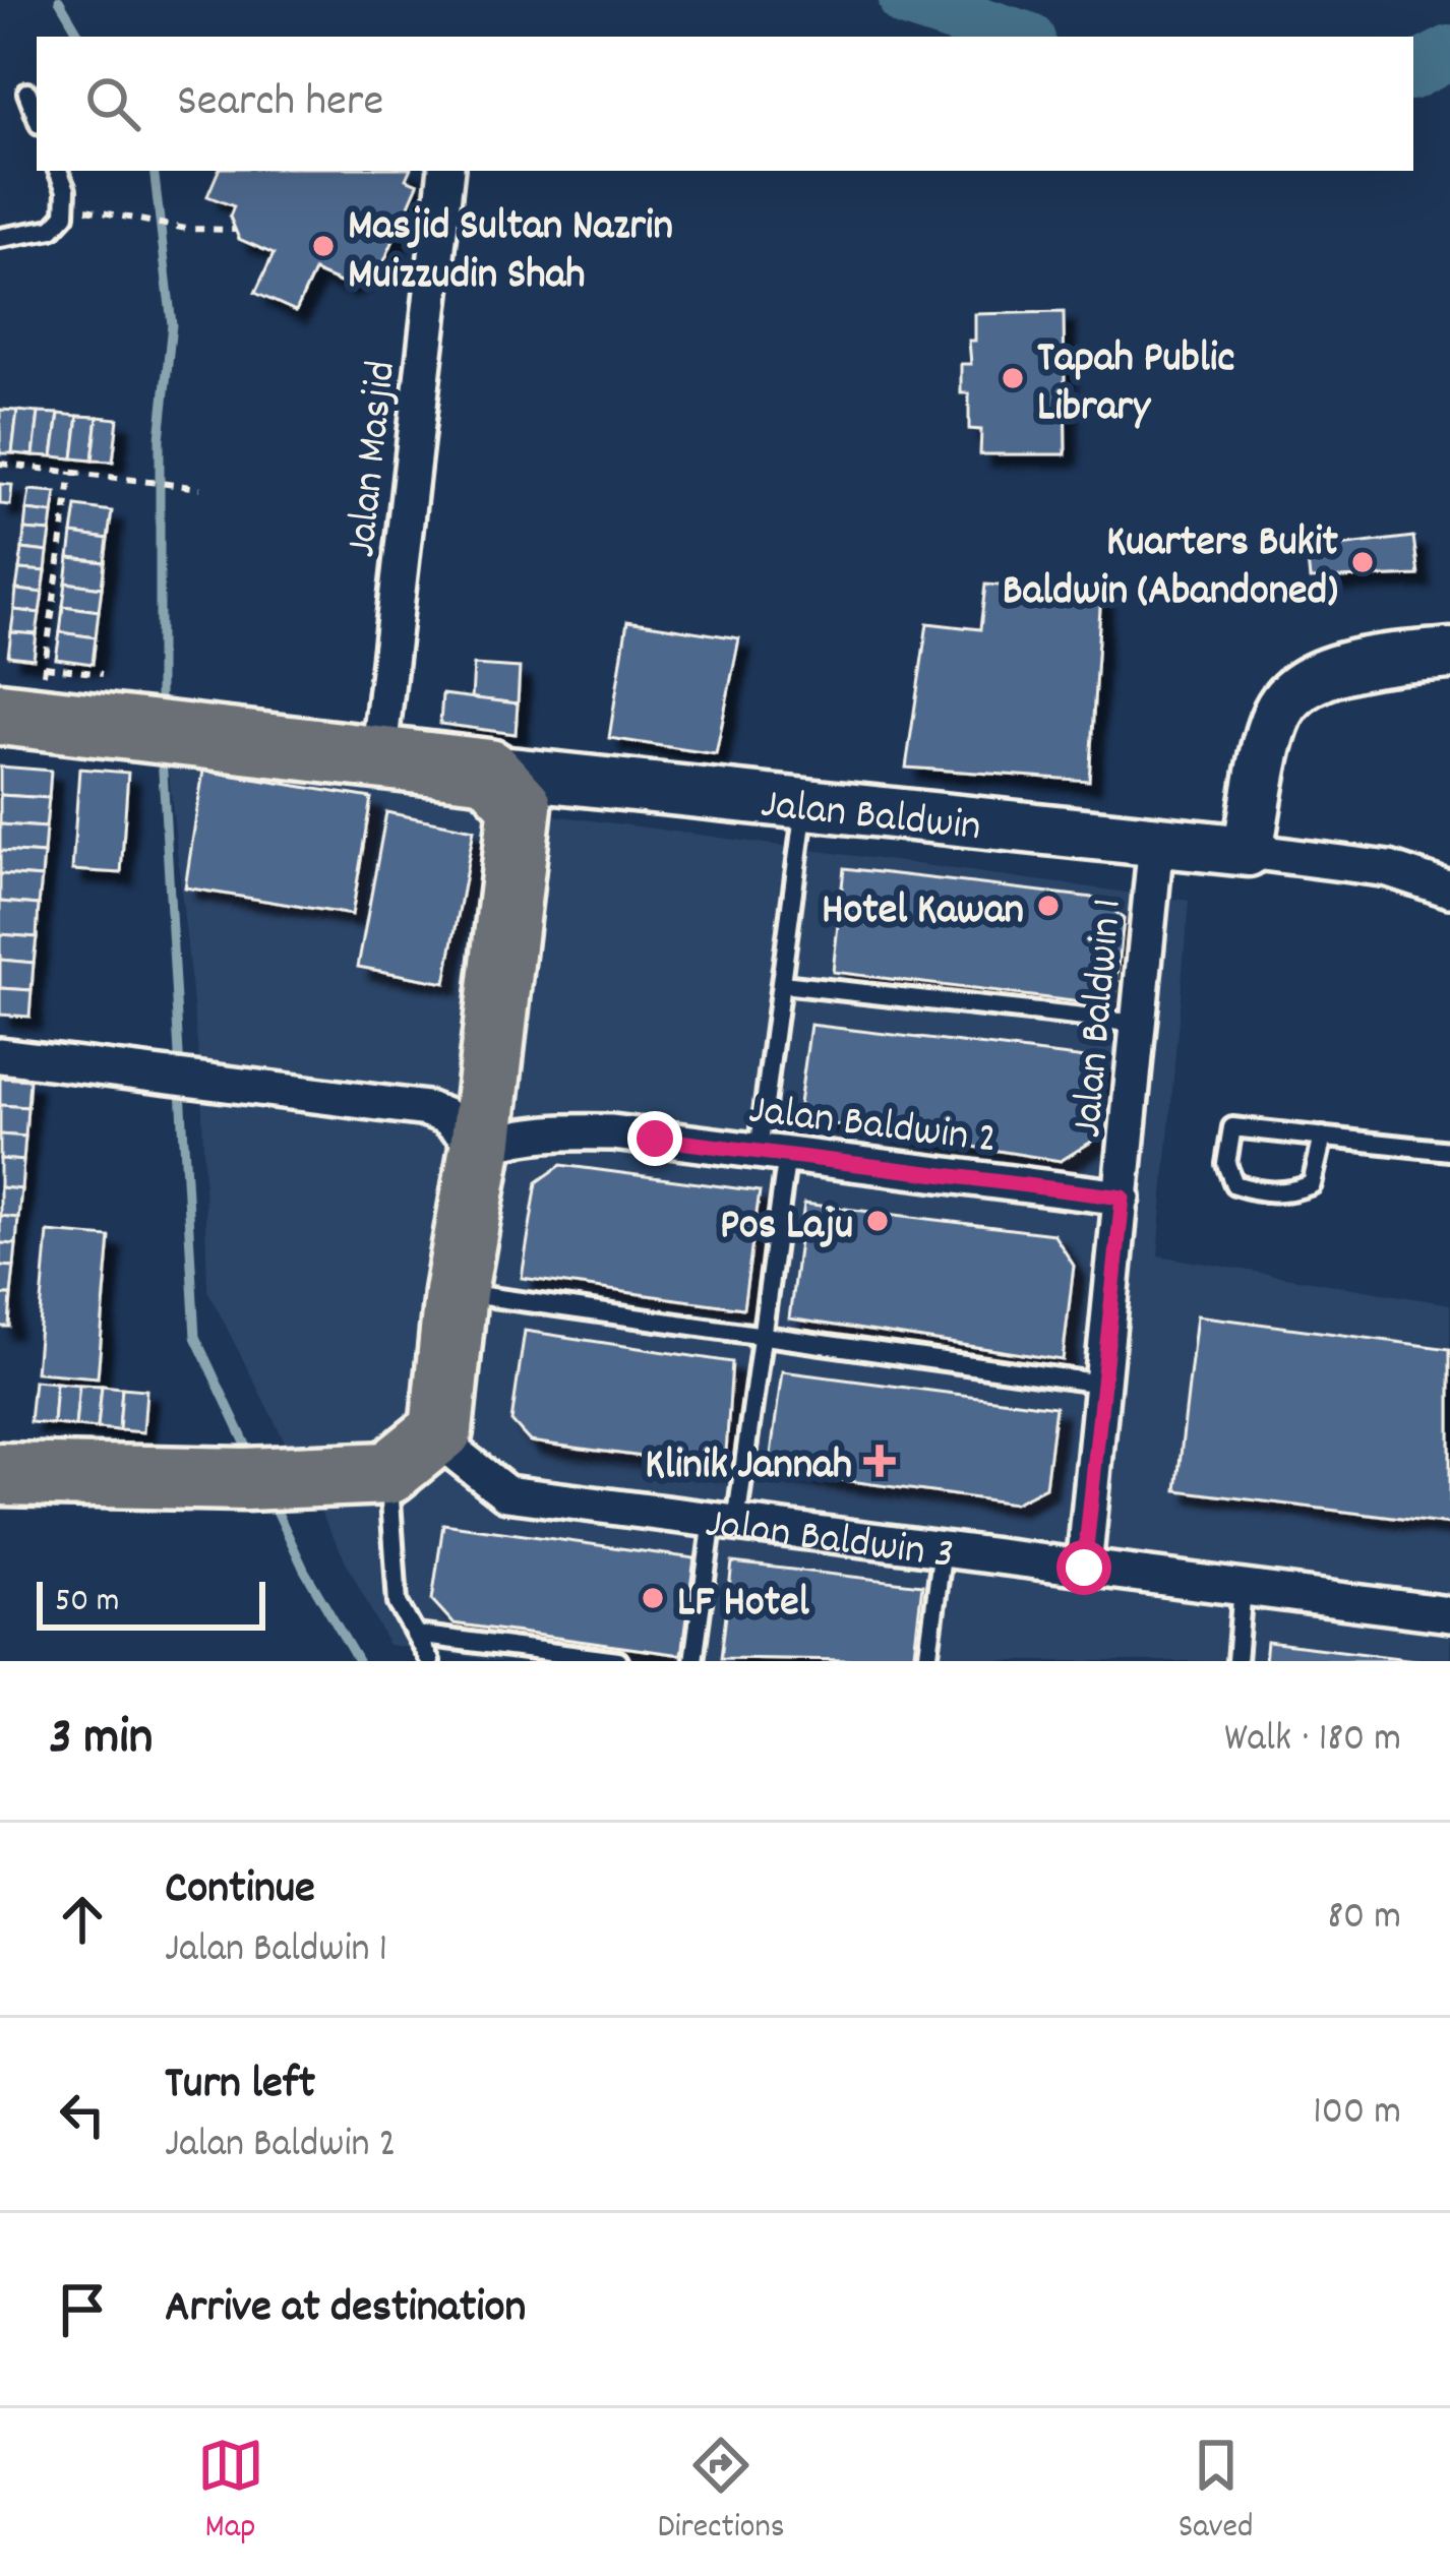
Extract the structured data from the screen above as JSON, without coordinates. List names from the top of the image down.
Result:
{
  "streets": {
    "street": [
      "Jalan Masjid",
      "Jalan Baldwin",
      "Jalan Baldwin 1",
      "Jalan Baldwin 2",
      "Jalan Baldwin 3"
    ]
  },
  "crossings": [
    ["Jalan Baldwin", "Jalan Baldwin 1"],
    ["Jalan Baldwin 1", "Jalan Baldwin 2"],
    ["Jalan Baldwin 1", "Jalan Baldwin 3"]
  ],
  "places": {
    "other": [
      "Masjid Sultan Nazrin Muizzudin Shah",
      "Tapah Public Library",
      "Kuarters Bukit Baldwin (Abandoned)",
      "Hotel Kawan",
      "Pos Laju",
      "LF Hotel"
    ],
    "health": ["Klinik Jannah"]
  },
  "scale_bar": "50 m",
  "page": {
    "search": "Search here",
    "scale": "50 m",
    "heading": ["3 min", "Walk · 180 m"],
    "list": [
      ["Continue", "Jalan Baldwin 1", "80 m"],
      ["Turn left", "Jalan Baldwin 2", "100 m"],
      "Arrive at destination"
    ],
    "nav": ["Map", "Directions", "Saved"]
  }
}
